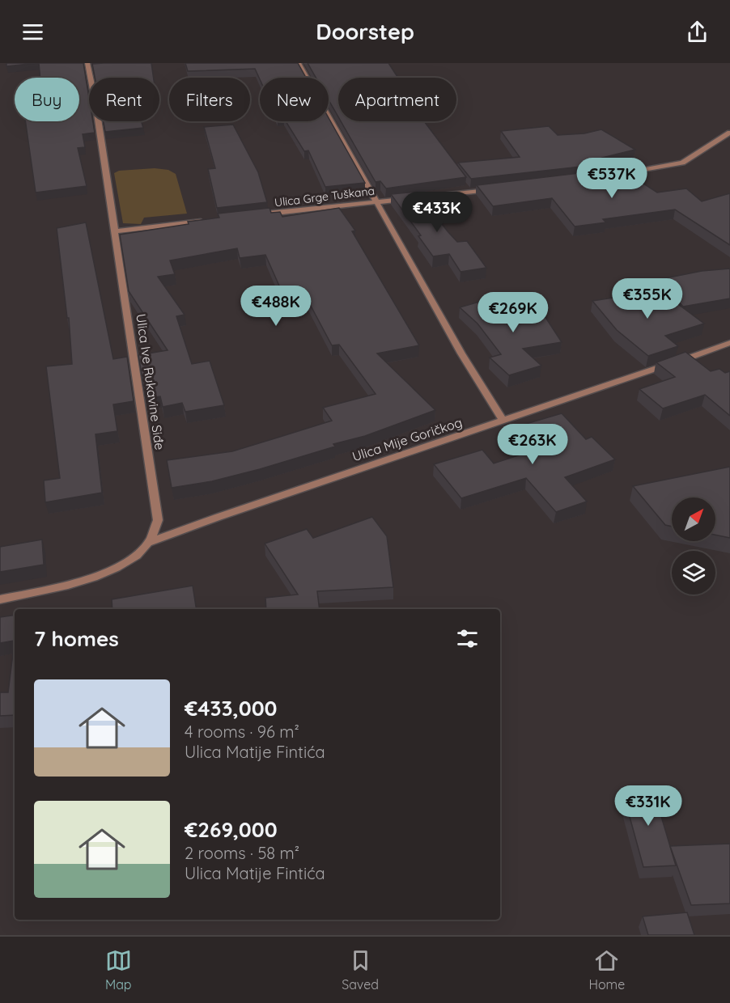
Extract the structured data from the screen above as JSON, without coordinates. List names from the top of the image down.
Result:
{
  "streets": {
    "street": ["Ulica Grge Tuškana", "Ulica Ive Rukavine Siđe", "Ulica Mije Goričkog"]
  },
  "crossings": [
    ["Ulica Ive Rukavine Siđe", "Ulica Mije Goričkog"]
  ],
  "north": "top right",
  "page": {
    "header": "Doorstep",
    "chip": [
      "Buy",
      "Rent",
      "Filters",
      "New",
      "Apartment"
    ],
    "price": [
      "€537K",
      "€433K",
      "€355K",
      "€488K",
      "€269K",
      "€263K",
      "€331K"
    ],
    "heading": "7 homes",
    "list": [
      {
        "name": "€433,000",
        "note": "4 rooms · 96 m² · Ulica Matije Fintića"
      },
      {
        "name": "€269,000",
        "note": "2 rooms · 58 m² · Ulica Matije Fintića"
      }
    ],
    "tabs": ["Map", "Saved", "Home"]
  }
}
